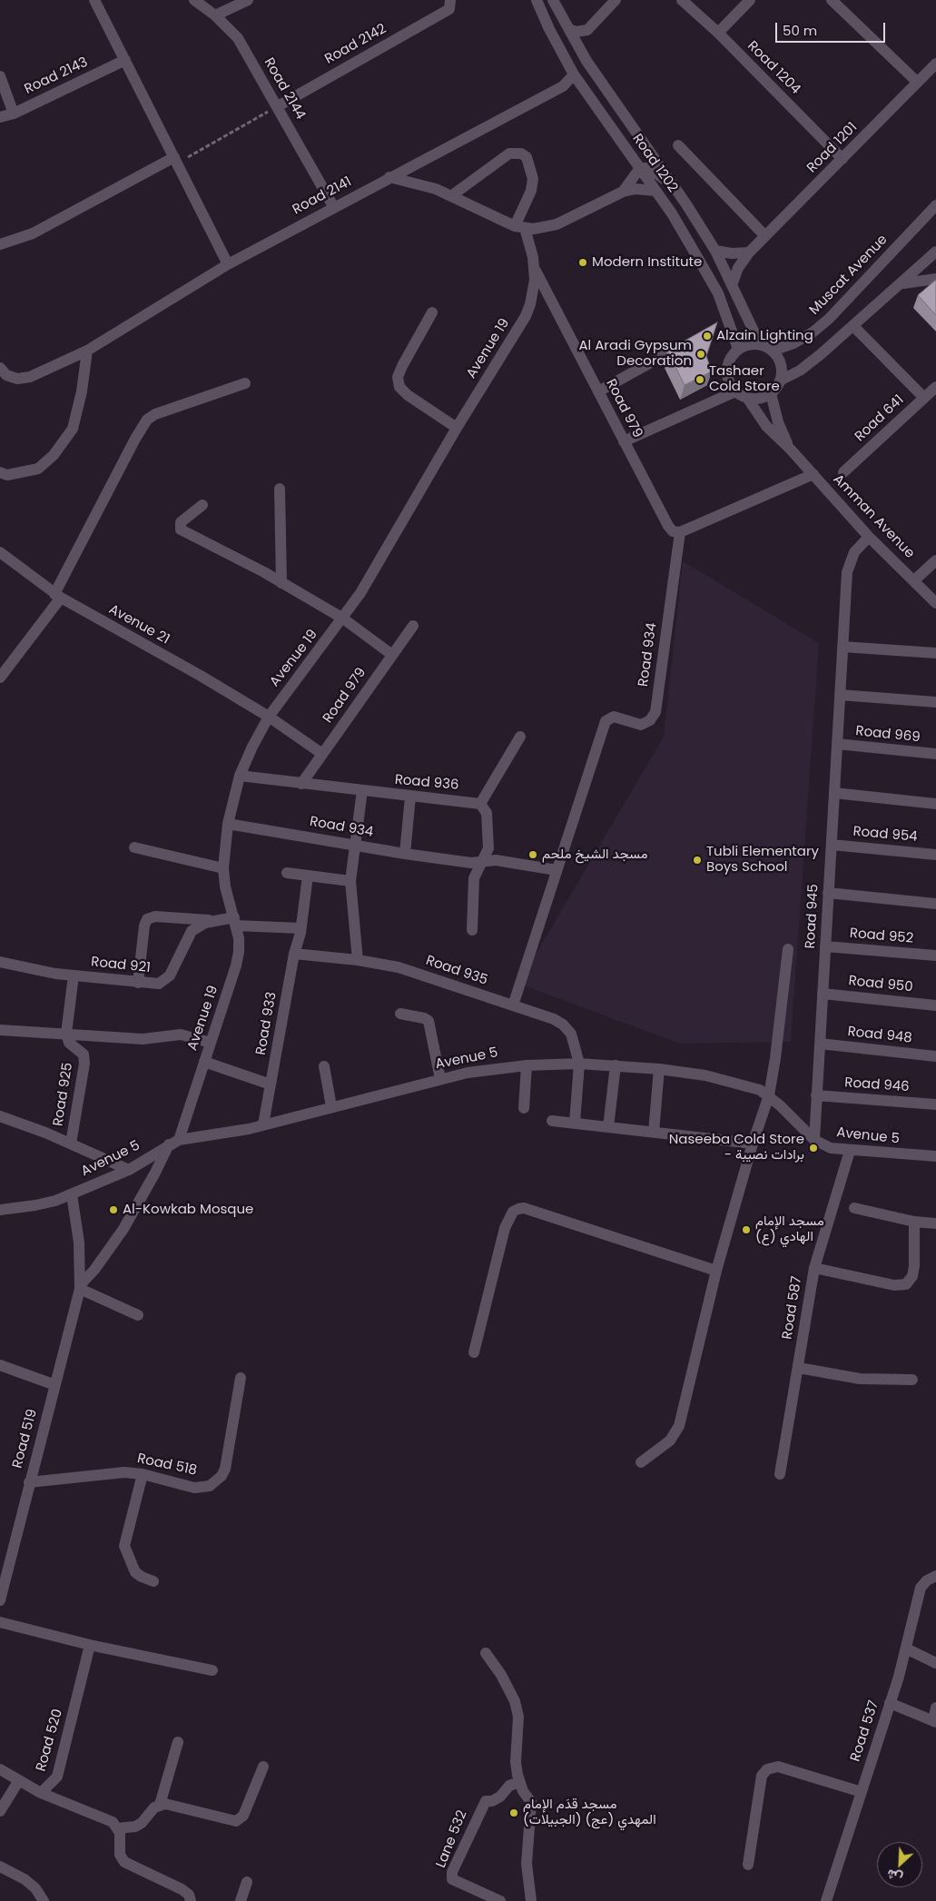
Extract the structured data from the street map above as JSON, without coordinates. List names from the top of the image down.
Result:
{
  "streets": {
    "street": [
      "Road 2142",
      "Road 1204",
      "Road 2143",
      "Road 2144",
      "Road 1201",
      "Road 1202",
      "Road 2141",
      "Muscat Avenue",
      "Avenue 19",
      "Road 979",
      "Road 641",
      "Amman Avenue",
      "Avenue 21",
      "Road 934",
      "Road 969",
      "Road 936",
      "Road 954",
      "Road 945",
      "Road 952",
      "Road 921",
      "Road 935",
      "Road 950",
      "Road 933",
      "Road 948",
      "Avenue 5",
      "Road 946",
      "Road 925",
      "Road 587",
      "Road 519",
      "Road 518",
      "Road 537",
      "Road 520",
      "Lane 532"
    ]
  },
  "crossings": [
    ["Road 2142", "Road 2144"],
    ["Road 1204", "Road 1201"],
    ["Road 2144", "Road 2141"],
    ["Road 1201", "Road 1202"],
    ["Road 1202", "Road 2141"],
    ["Road 1202", "Muscat Avenue"],
    ["Road 1202", "Amman Avenue"],
    ["Muscat Avenue", "Amman Avenue"],
    ["Avenue 19", "Road 979"],
    ["Avenue 19", "Avenue 21"],
    ["Avenue 19", "Road 934"],
    ["Avenue 19", "Road 936"],
    ["Avenue 19", "Road 921"],
    ["Avenue 19", "Avenue 5"],
    ["Avenue 19", "Road 519"],
    ["Road 979", "Avenue 21"],
    ["Road 979", "Road 934"],
    ["Road 979", "Road 936"],
    ["Amman Avenue", "Road 945"],
    ["Road 934", "Road 935"],
    ["Road 969", "Road 945"],
    ["Road 954", "Road 945"],
    ["Road 945", "Road 952"],
    ["Road 945", "Road 950"],
    ["Road 945", "Road 948"],
    ["Road 945", "Avenue 5"],
    ["Road 945", "Road 946"],
    ["Road 935", "Road 933"],
    ["Road 935", "Avenue 5"],
    ["Road 933", "Avenue 5"],
    ["Avenue 5", "Road 587"],
    ["Avenue 5", "Road 519"],
    ["Road 519", "Road 518"]
  ],
  "places": [
    "Modern Institute",
    "Alzain Lighting",
    "Al Aradi Gypsum Decoration",
    "Tashaer Cold Store",
    "مسجد الشيخ ملحم",
    "Tubli Elementary Boys School",
    "Naseeba Cold Store - برادات نصيبة",
    "Al-Kowkab Mosque",
    "مسجد الإمام الهادي (ع)",
    "مسجد قدَم الإمام المهدي (عج) (الجبيلات)"
  ],
  "scale_bar": "50 m",
  "north": "bottom left"
}
